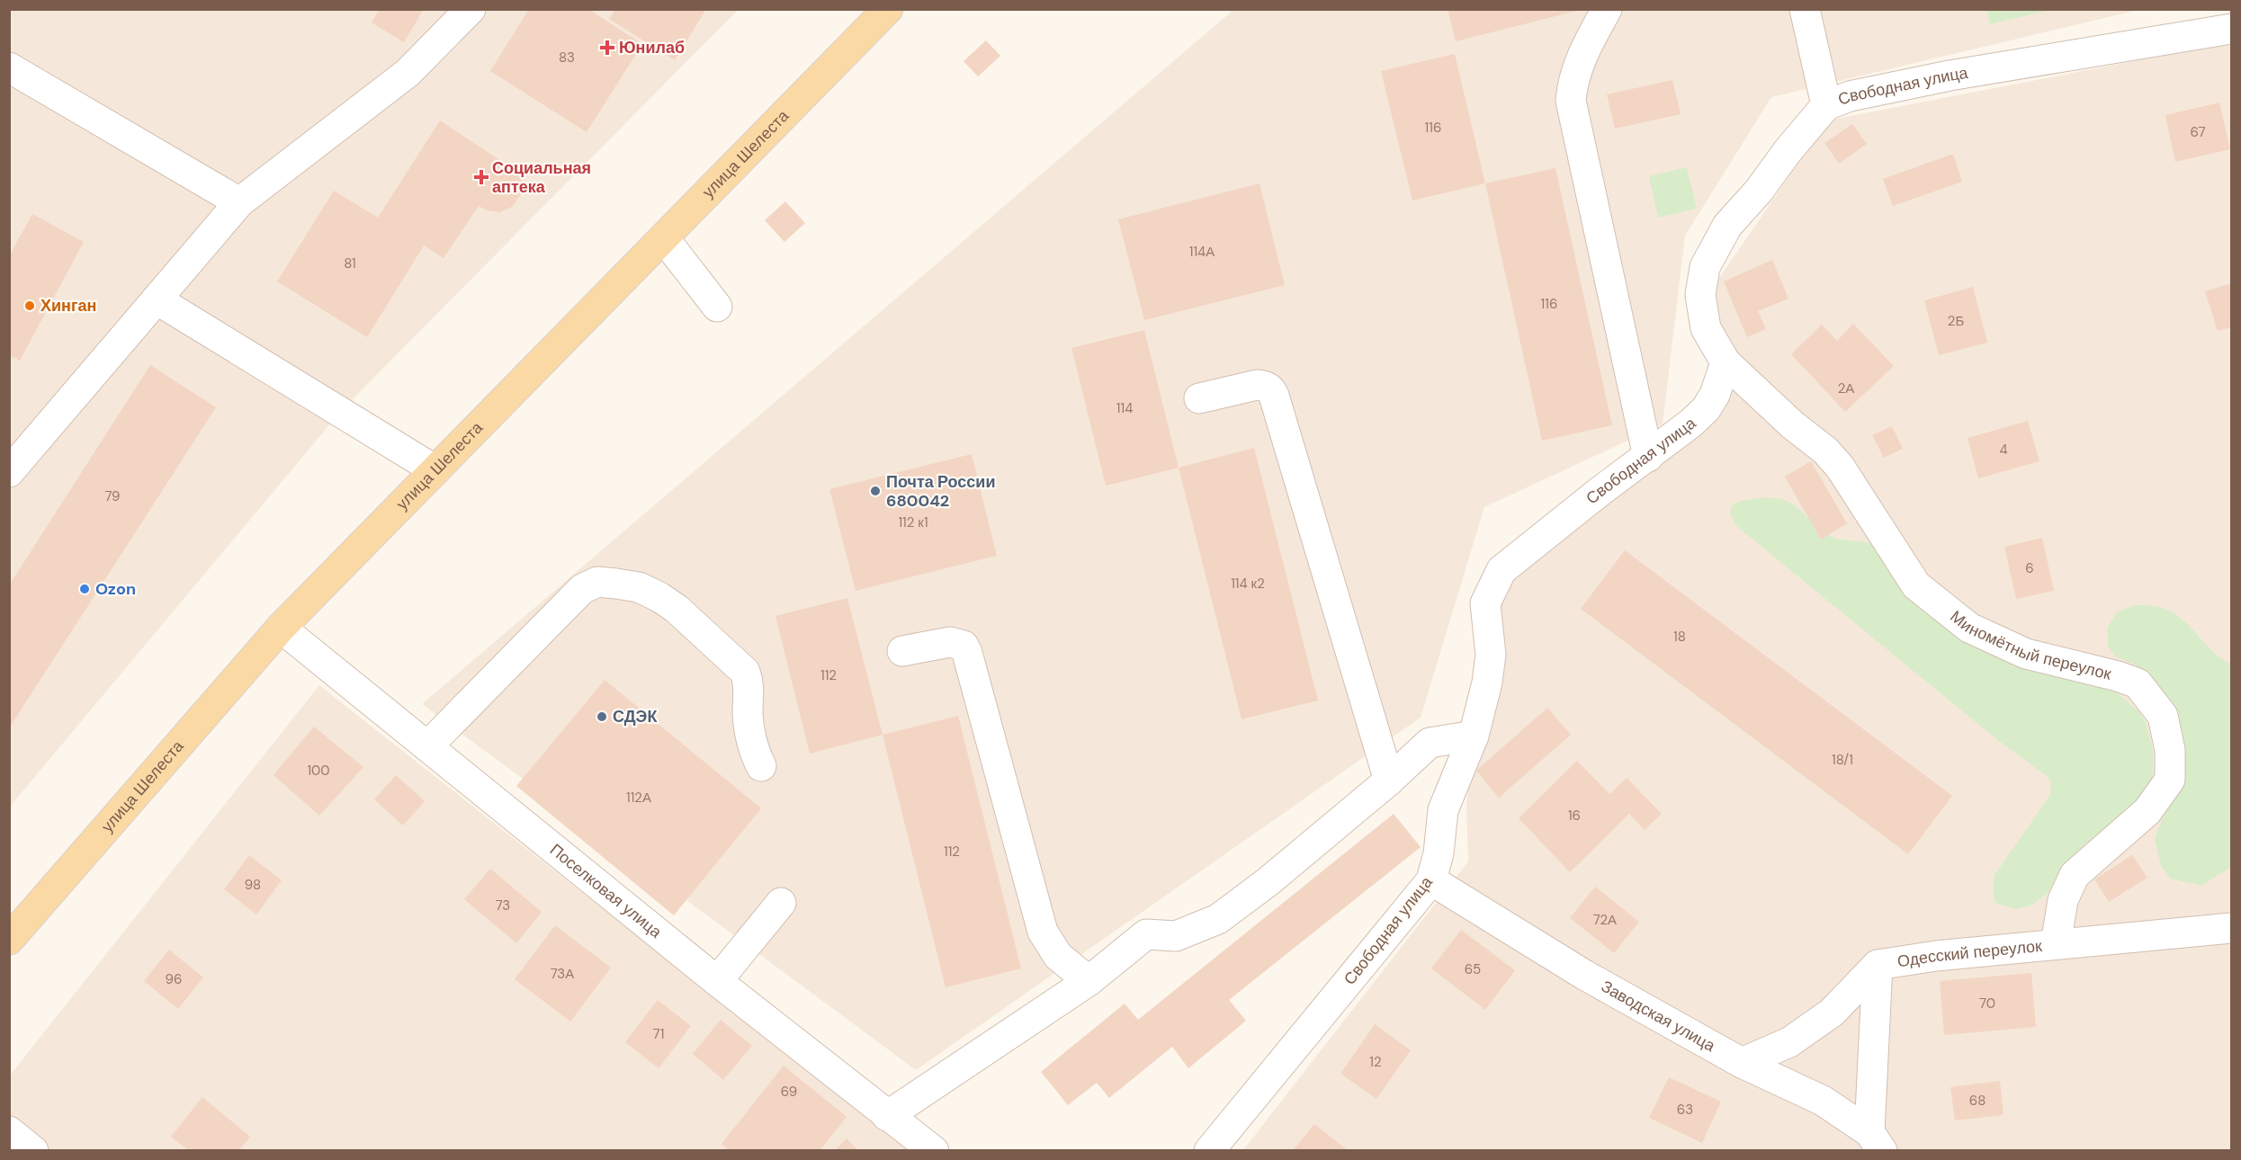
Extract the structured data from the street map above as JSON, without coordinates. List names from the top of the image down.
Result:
{
  "streets": {
    "main road": ["улица Шелеста"],
    "street": [
      "Свободная улица",
      "Миномётный переулок",
      "Поселковая улица",
      "Одесский переулок",
      "Заводская улица"
    ]
  },
  "crossings": [
    ["Свободная улица", "Миномётный переулок"],
    ["Свободная улица", "Заводская улица"],
    ["улица Шелеста", "Поселковая улица"],
    ["Миномётный переулок", "Одесский переулок"],
    ["Одесский переулок", "Заводская улица"]
  ],
  "places": {
    "health": ["Юнилаб", "Социальная аптека"],
    "other": [
      "Хинган",
      "Почта России 680042",
      "Ozon",
      "СДЭК"
    ]
  },
  "house_numbers": [
    "83",
    "116",
    "67",
    "114А",
    "81",
    "116",
    "2Б",
    "2А",
    "114",
    "4",
    "79",
    "112 к1",
    "6",
    "114 к2",
    "18",
    "112",
    "18/1",
    "100",
    "112А",
    "16",
    "112",
    "98",
    "73",
    "72А",
    "65",
    "73А",
    "96",
    "70",
    "71",
    "12",
    "69",
    "68",
    "63"
  ]
}
